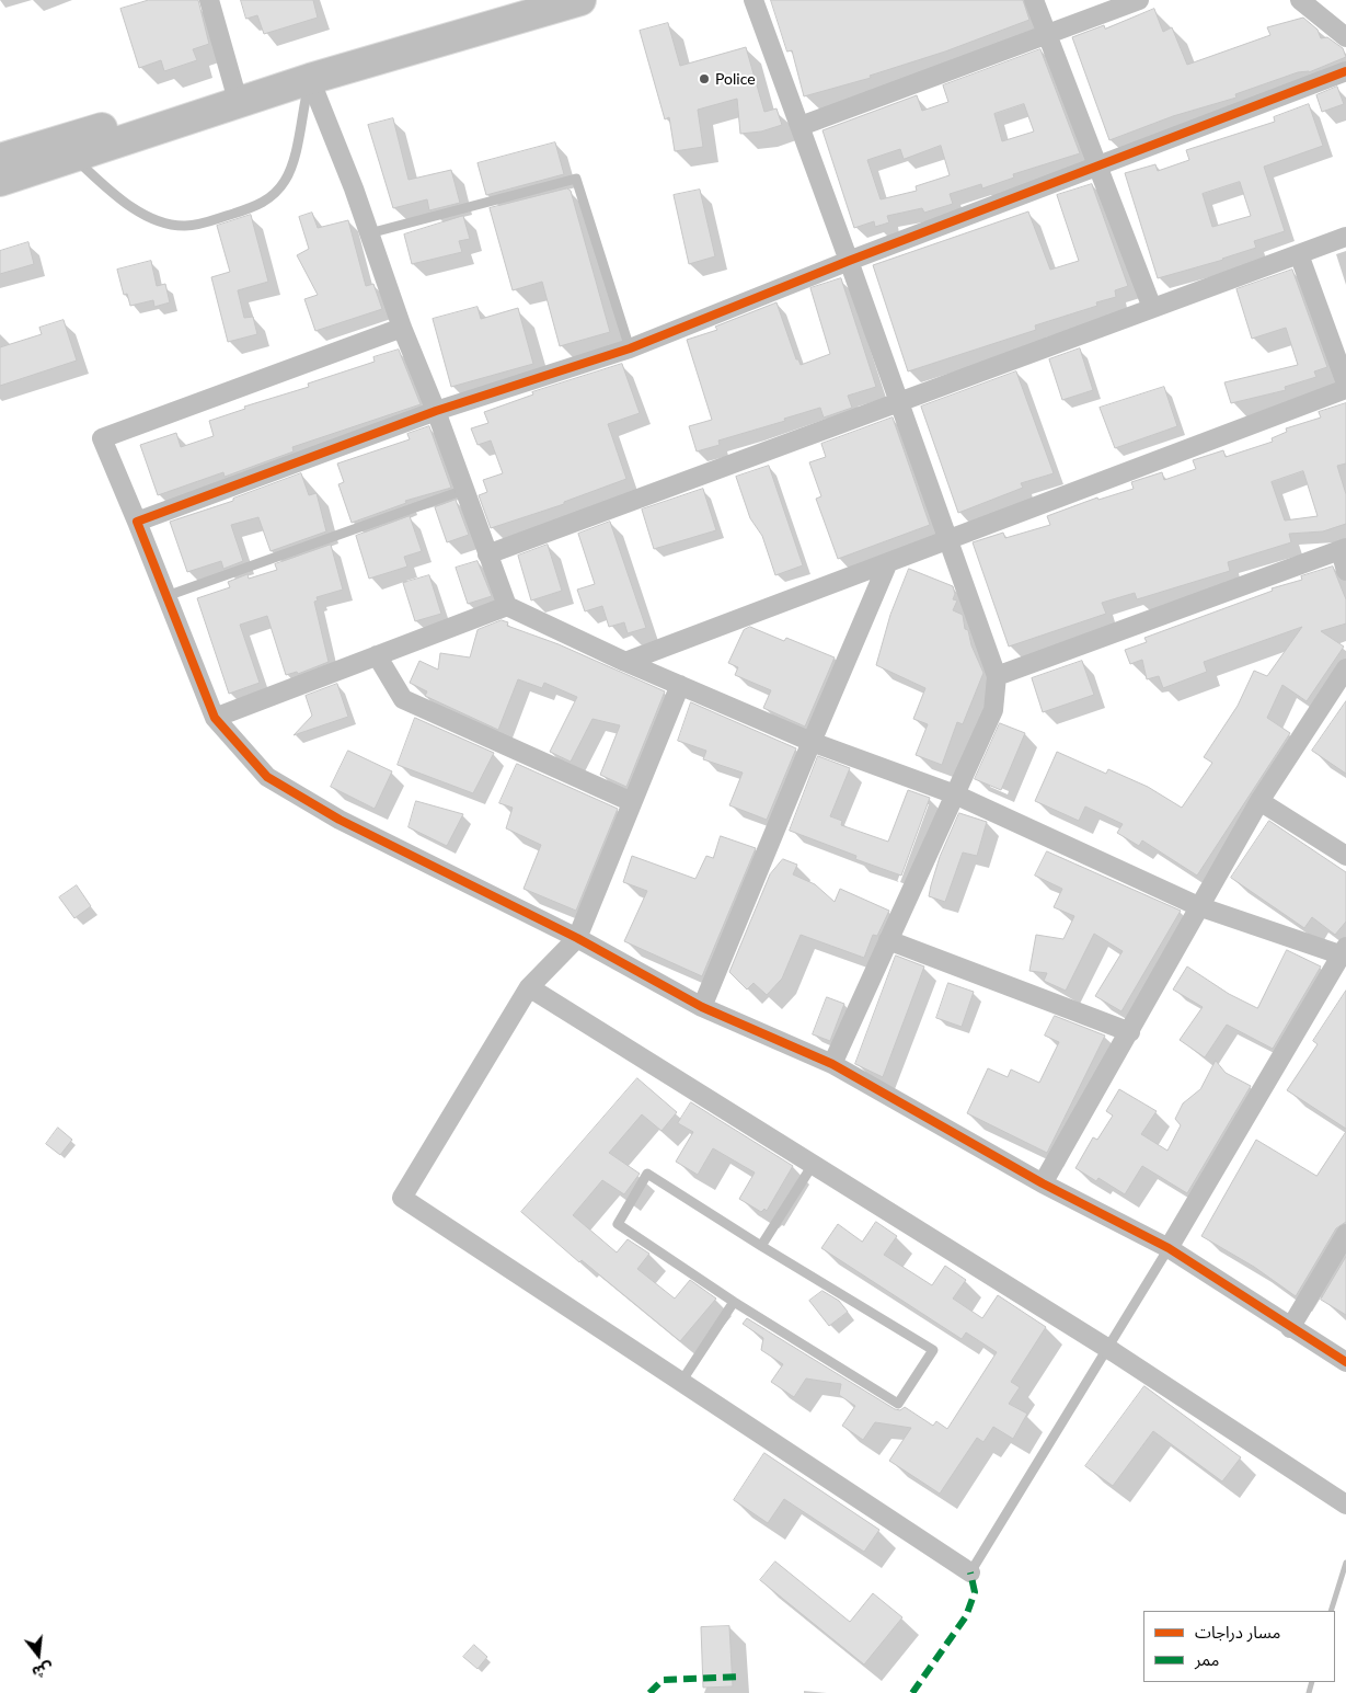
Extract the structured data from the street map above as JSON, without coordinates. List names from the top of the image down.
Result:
{
  "places": ["Police"],
  "legend": ["مسار دراجات", "ممر"],
  "north": "bottom"
}
